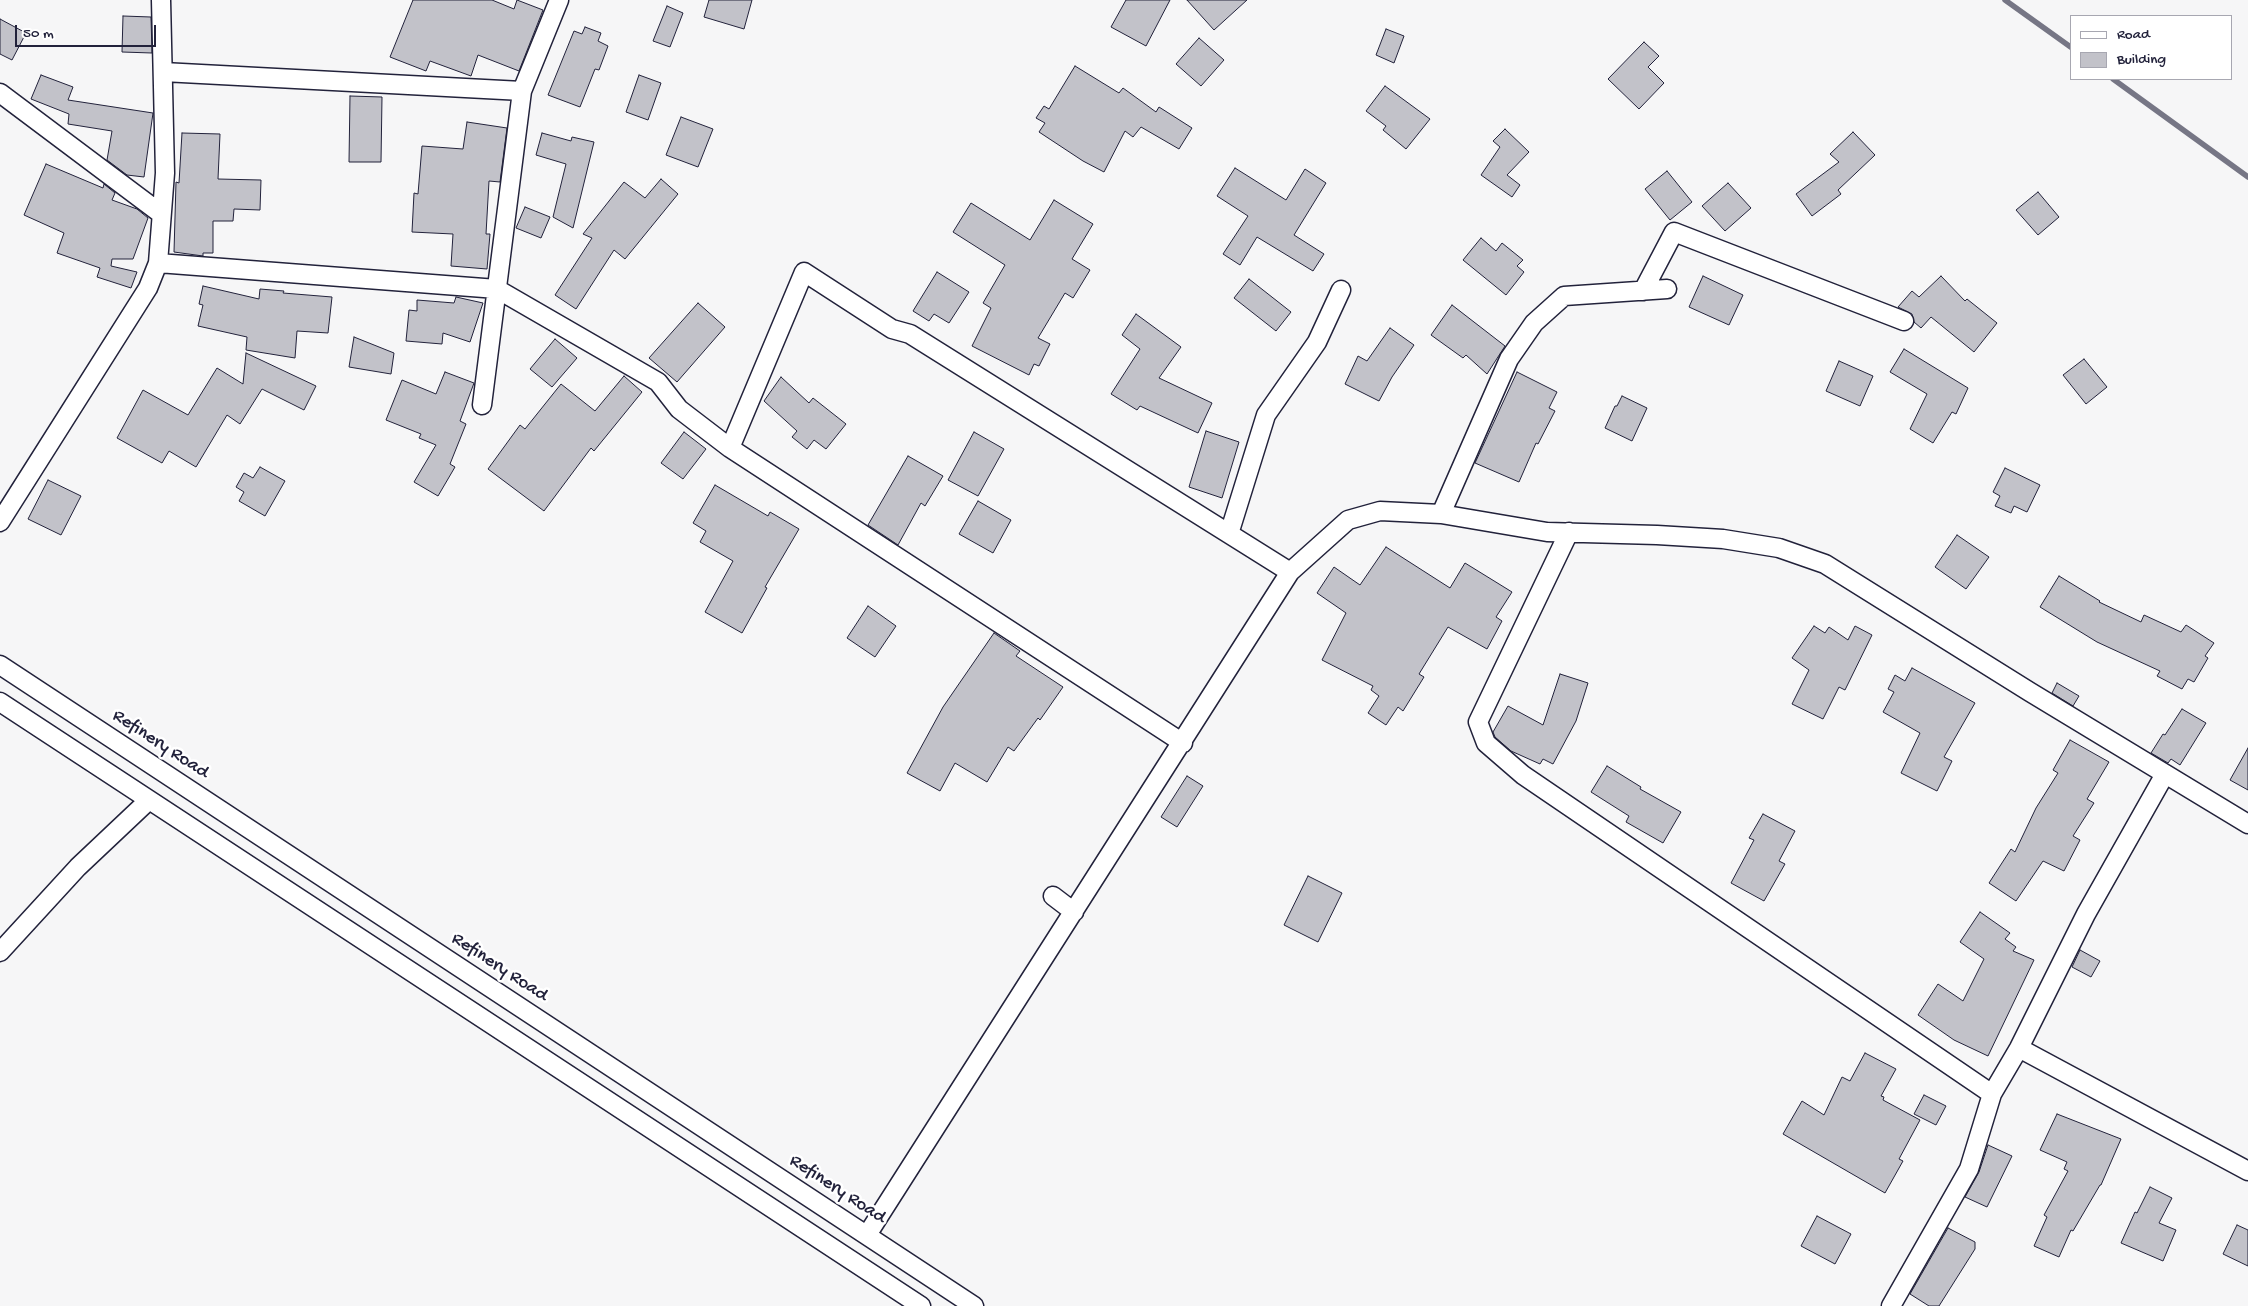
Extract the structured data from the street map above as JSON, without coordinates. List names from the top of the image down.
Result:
{
  "streets": {
    "street": ["Refinery Road"]
  },
  "legend": ["Road", "Building"],
  "scale_bar": "50 m"
}
